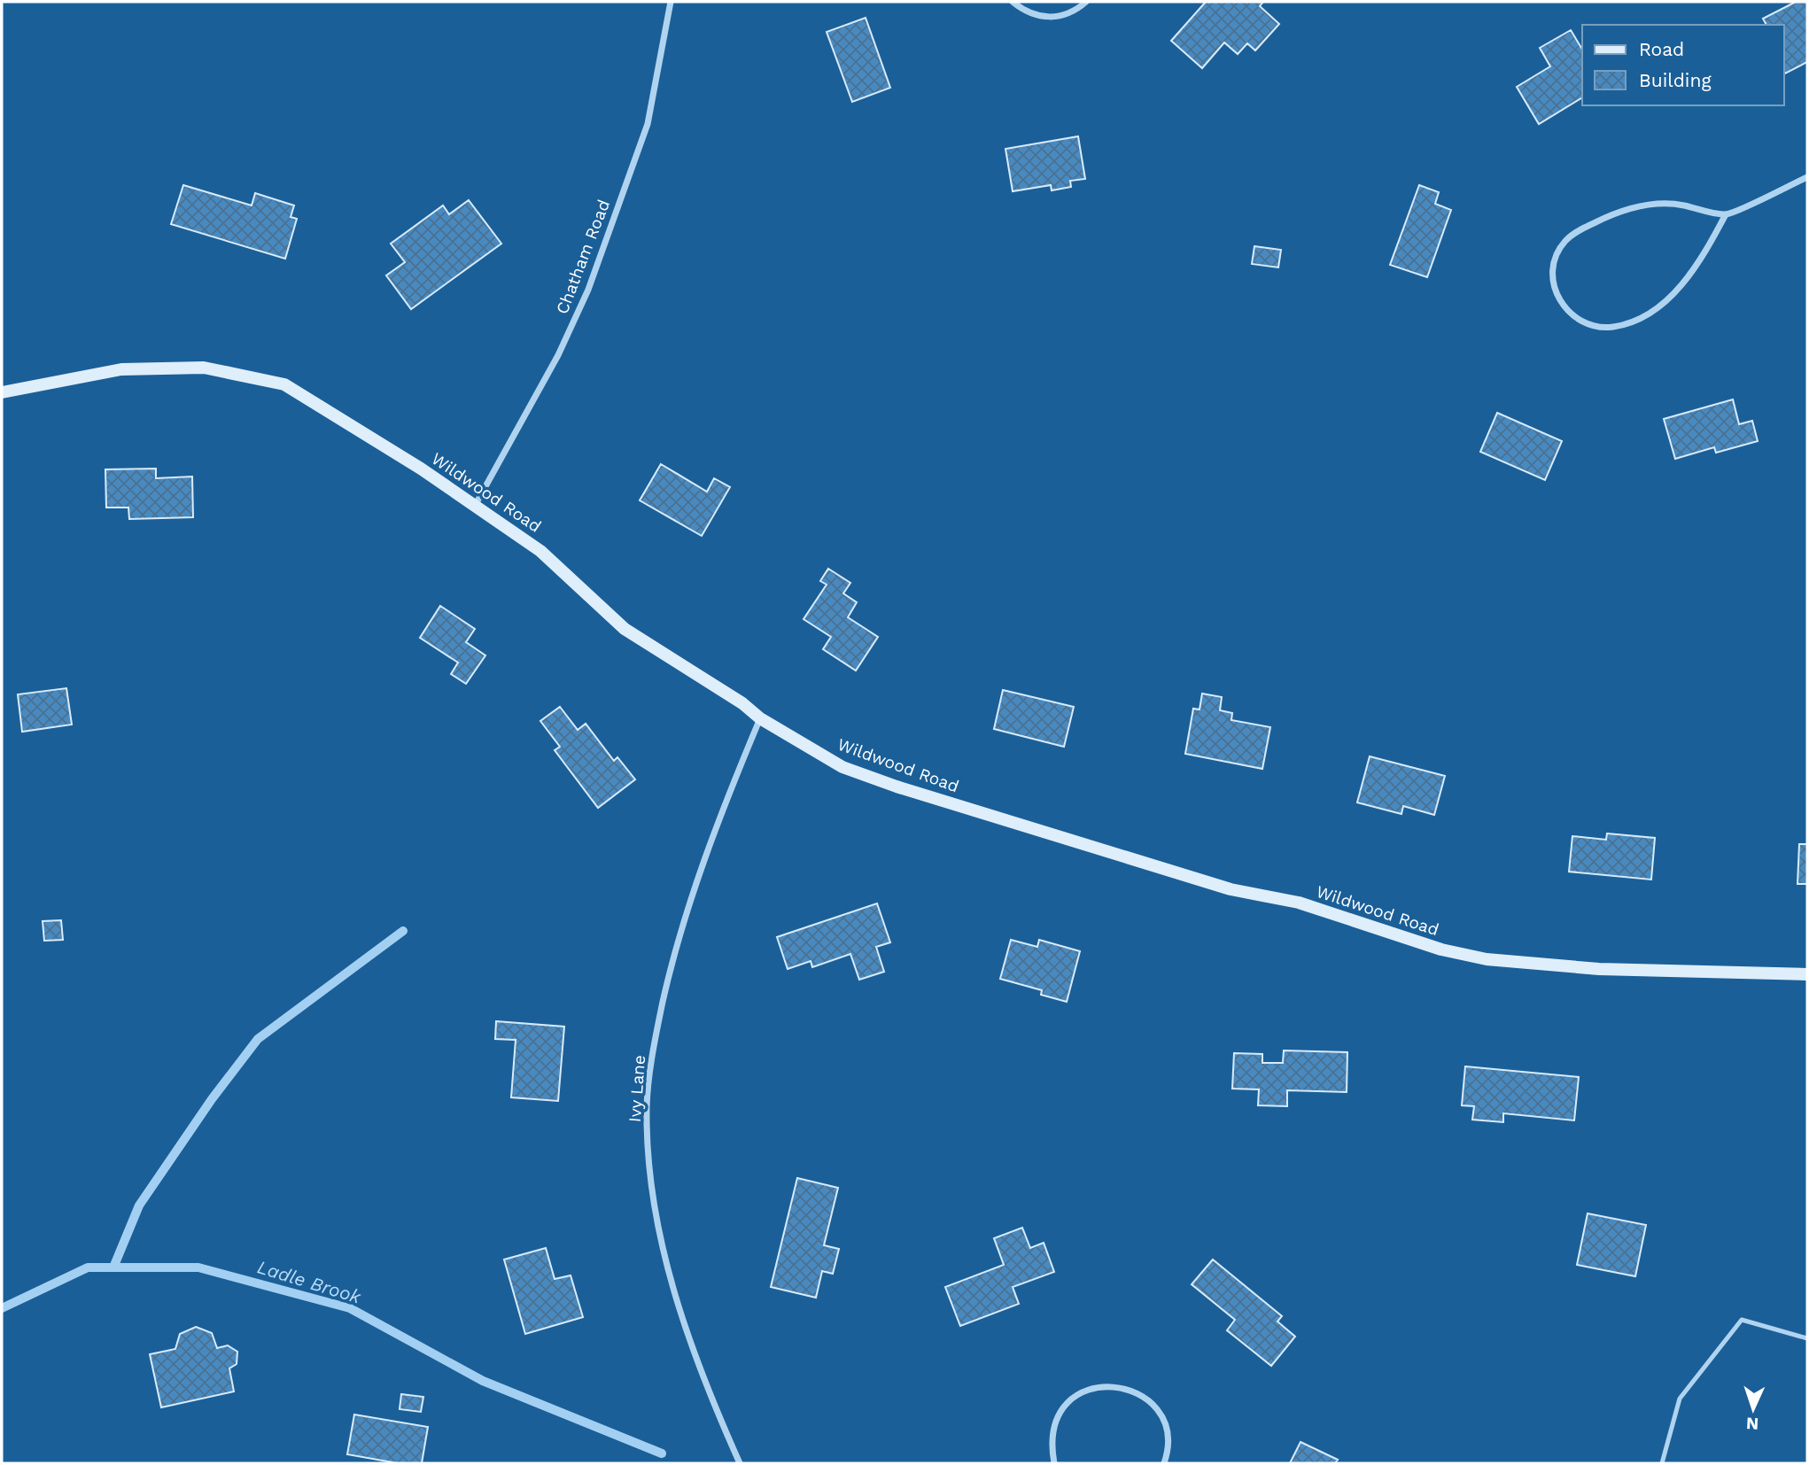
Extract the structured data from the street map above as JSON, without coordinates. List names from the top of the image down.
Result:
{
  "streets": {
    "street": ["Chatham Road", "Wildwood Road", "Ivy Lane"]
  },
  "crossings": [
    ["Chatham Road", "Wildwood Road"],
    ["Wildwood Road", "Ivy Lane"]
  ],
  "water": ["Ladle Brook"],
  "legend": ["Road", "Building"],
  "north": "bottom"
}
